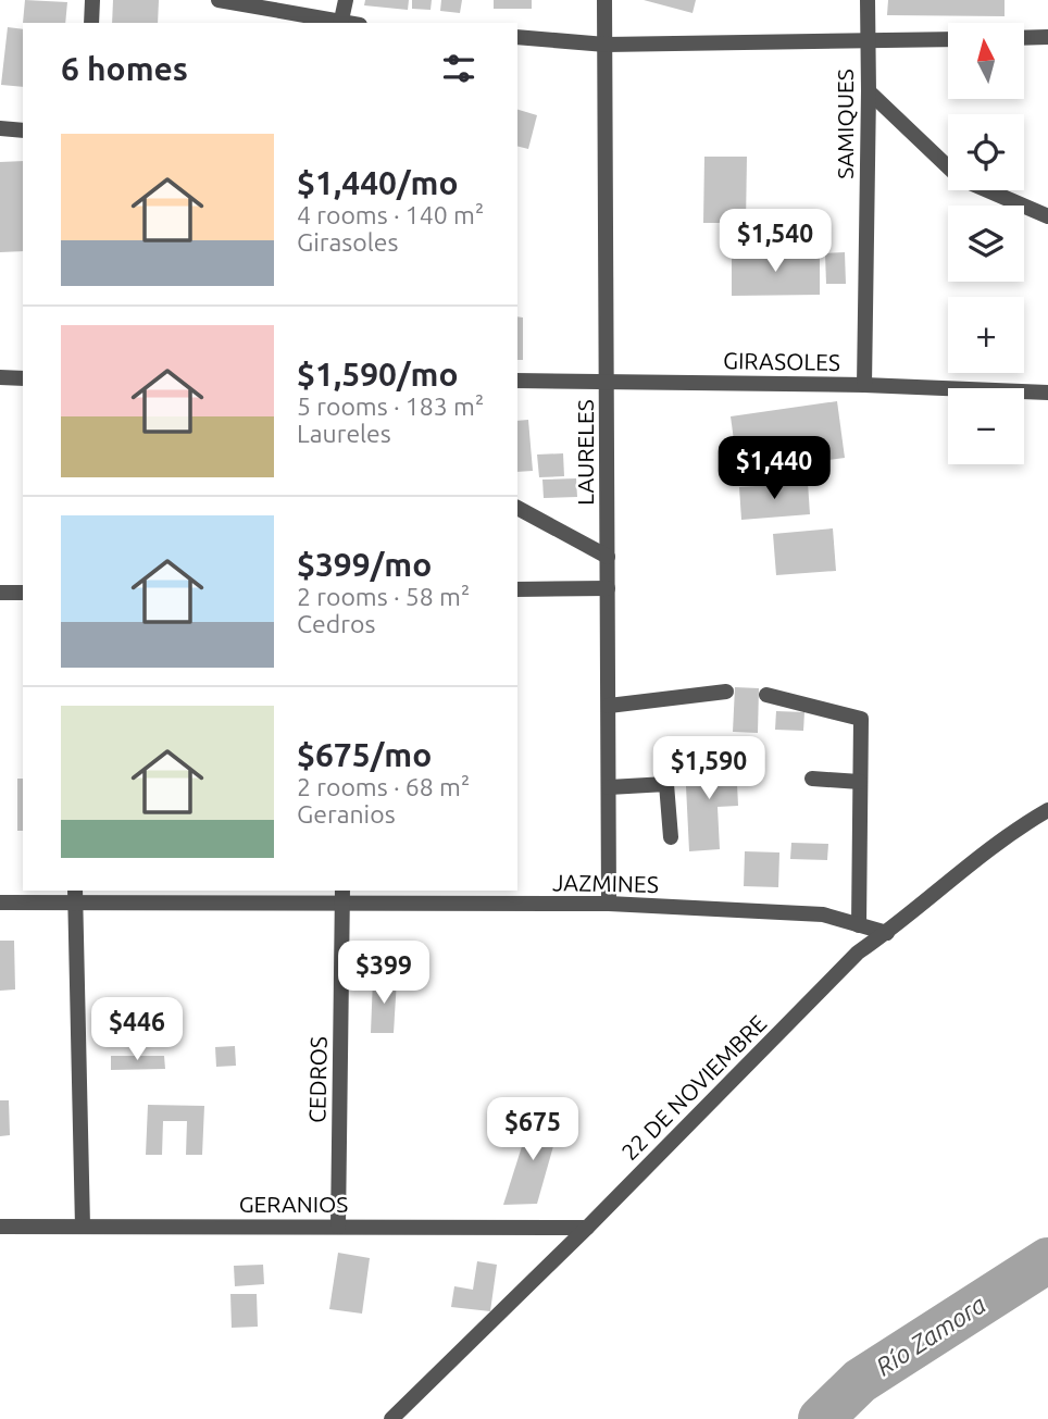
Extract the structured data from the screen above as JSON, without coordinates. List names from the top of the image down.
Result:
{
  "streets": {
    "street": [
      "SAMIQUES",
      "GIRASOLES",
      "LAURELES",
      "JAZMINES",
      "CEDROS",
      "22 DE NOVIEMBRE",
      "GERANIOS"
    ]
  },
  "crossings": [
    ["SAMIQUES", "GIRASOLES"],
    ["GIRASOLES", "LAURELES"],
    ["LAURELES", "JAZMINES"],
    ["JAZMINES", "CEDROS"],
    ["JAZMINES", "22 DE NOVIEMBRE"],
    ["CEDROS", "GERANIOS"],
    ["22 DE NOVIEMBRE", "GERANIOS"]
  ],
  "water": ["Río Zamora"],
  "north": "top",
  "page": {
    "map_buttons": ["+", "−"],
    "heading": "6 homes",
    "list": [
      {
        "name": "$1,440/mo",
        "note": "4 rooms · 140 m² · Girasoles"
      },
      {
        "name": "$1,590/mo",
        "note": "5 rooms · 183 m² · Laureles"
      },
      {
        "name": "$399/mo",
        "note": "2 rooms · 58 m² · Cedros"
      },
      {
        "name": "$675/mo",
        "note": "2 rooms · 68 m² · Geranios"
      }
    ],
    "price": [
      "$1,540",
      "$1,440",
      "$1,590",
      "$399",
      "$446",
      "$675"
    ]
  }
}
